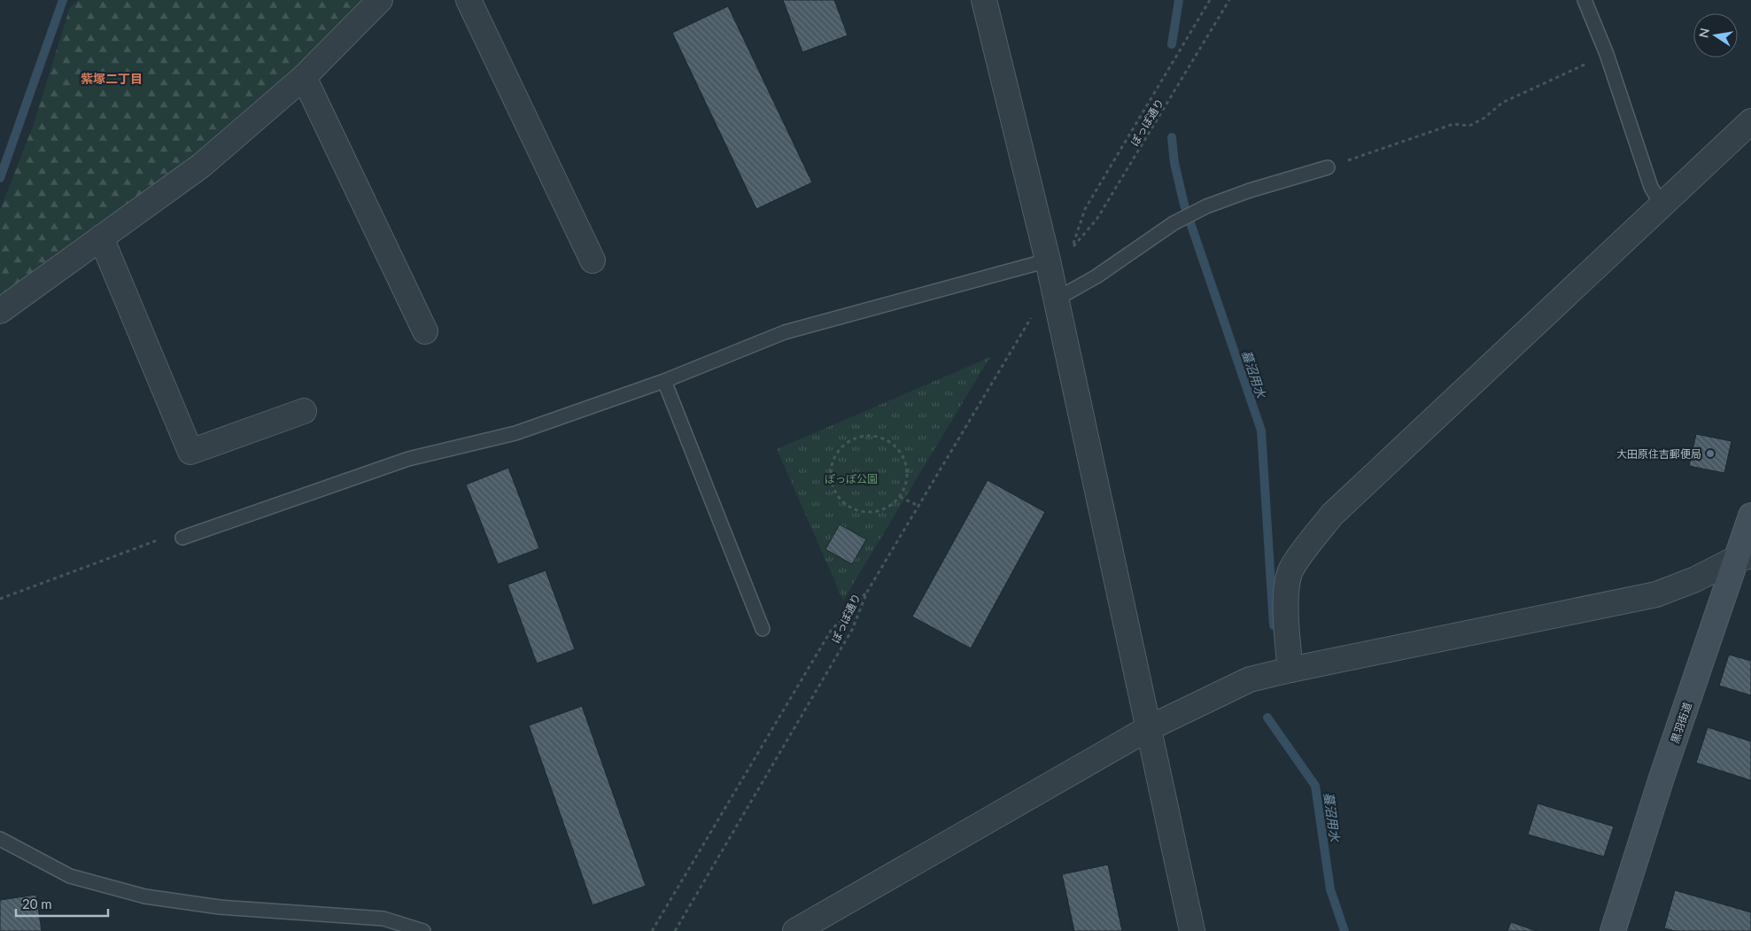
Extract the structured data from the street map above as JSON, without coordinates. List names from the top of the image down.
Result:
{
  "streets": {
    "street": ["黒羽街道"],
    "path": ["ぽっぽ通り"]
  },
  "districts": ["紫塚二丁目"],
  "water": ["蟇沼用水"],
  "parks": ["ぽっぽ公園"],
  "places": ["大田原住吉郵便局"],
  "scale_bar": "20 m",
  "north": "left"
}
